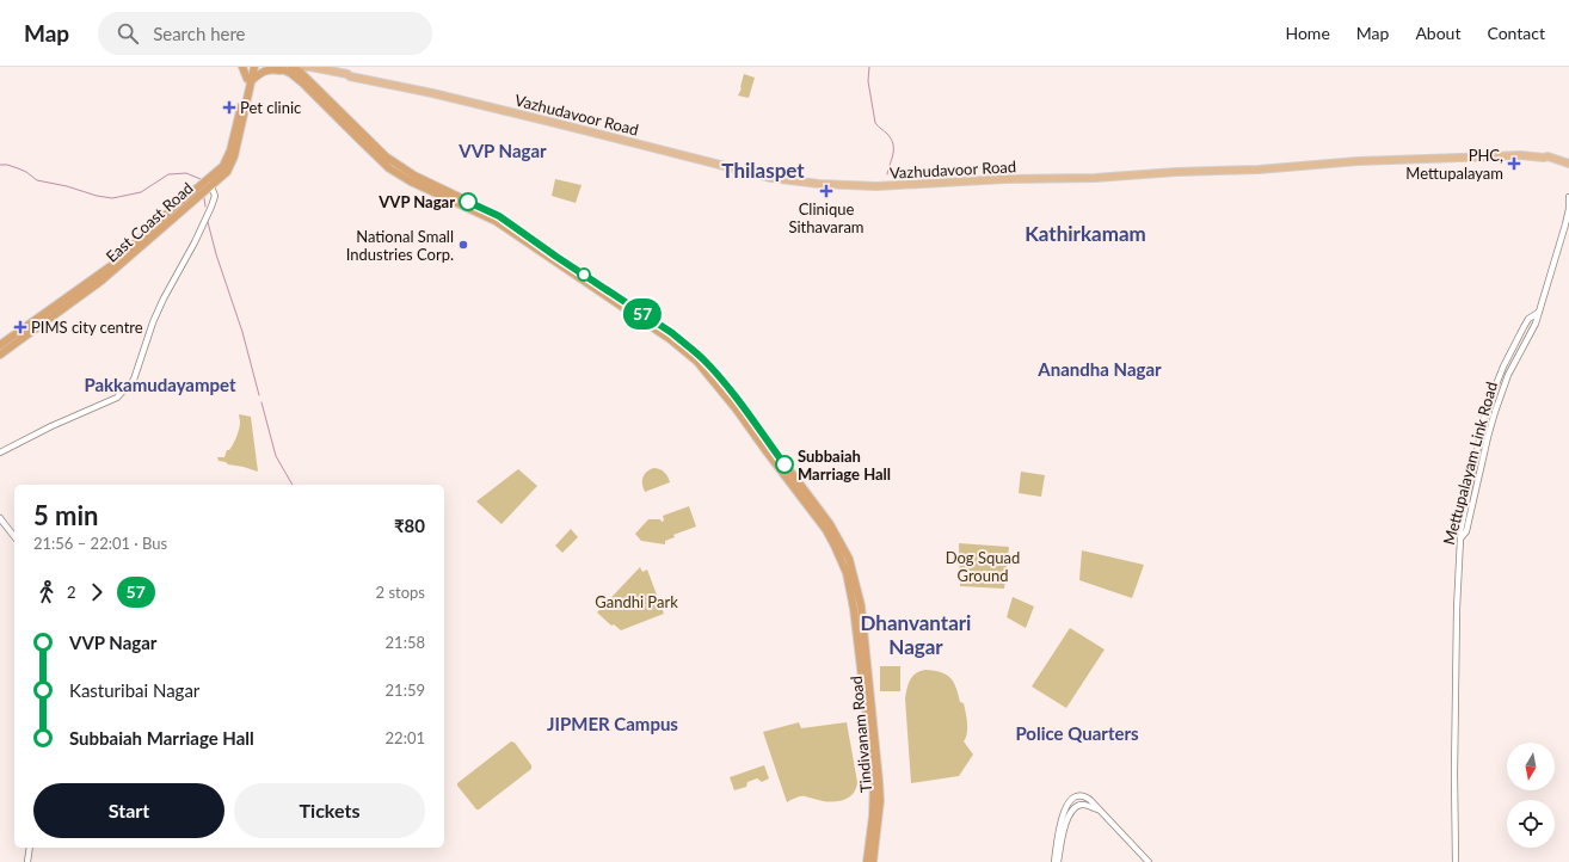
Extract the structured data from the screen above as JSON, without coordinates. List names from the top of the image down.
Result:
{
  "streets": {
    "highway": ["East Coast Road", "Tindivanam Road"],
    "main road": ["Vazhudavoor Road"],
    "street": ["Mettupalayam Link Road"]
  },
  "districts": [
    "VVP Nagar",
    "Thilaspet",
    "Kathirkamam",
    "Anandha Nagar",
    "Pakkamudayampet",
    "Dhanvantari Nagar",
    "JIPMER Campus",
    "Police Quarters"
  ],
  "parks": ["Dog Squad Ground", "Gandhi Park"],
  "places": {
    "health": [
      "Pet clinic",
      "PHC, Mettupalayam",
      "Clinique Sithavaram",
      "PIMS city centre"
    ],
    "other": ["VVP Nagar", "National Small Industries Corp.", "Subbaiah Marriage Hall"]
  },
  "lines": ["bus line 57"],
  "north": "bottom",
  "page": {
    "header": "Map",
    "search": "Search here",
    "nav": [
      "Home",
      "Map",
      "About",
      "Contact"
    ],
    "on_map": "57",
    "heading": ["5 min", "21:56 – 22:01 · Bus", "₹80"],
    "legs": ["2", "57", "2 stops"],
    "list": [
      {
        "name": "VVP Nagar",
        "value": "21:58"
      },
      {
        "name": "Kasturibai Nagar",
        "value": "21:59"
      },
      {
        "name": "Subbaiah Marriage Hall",
        "value": "22:01"
      }
    ],
    "buttons": ["Start", "Tickets"]
  }
}
